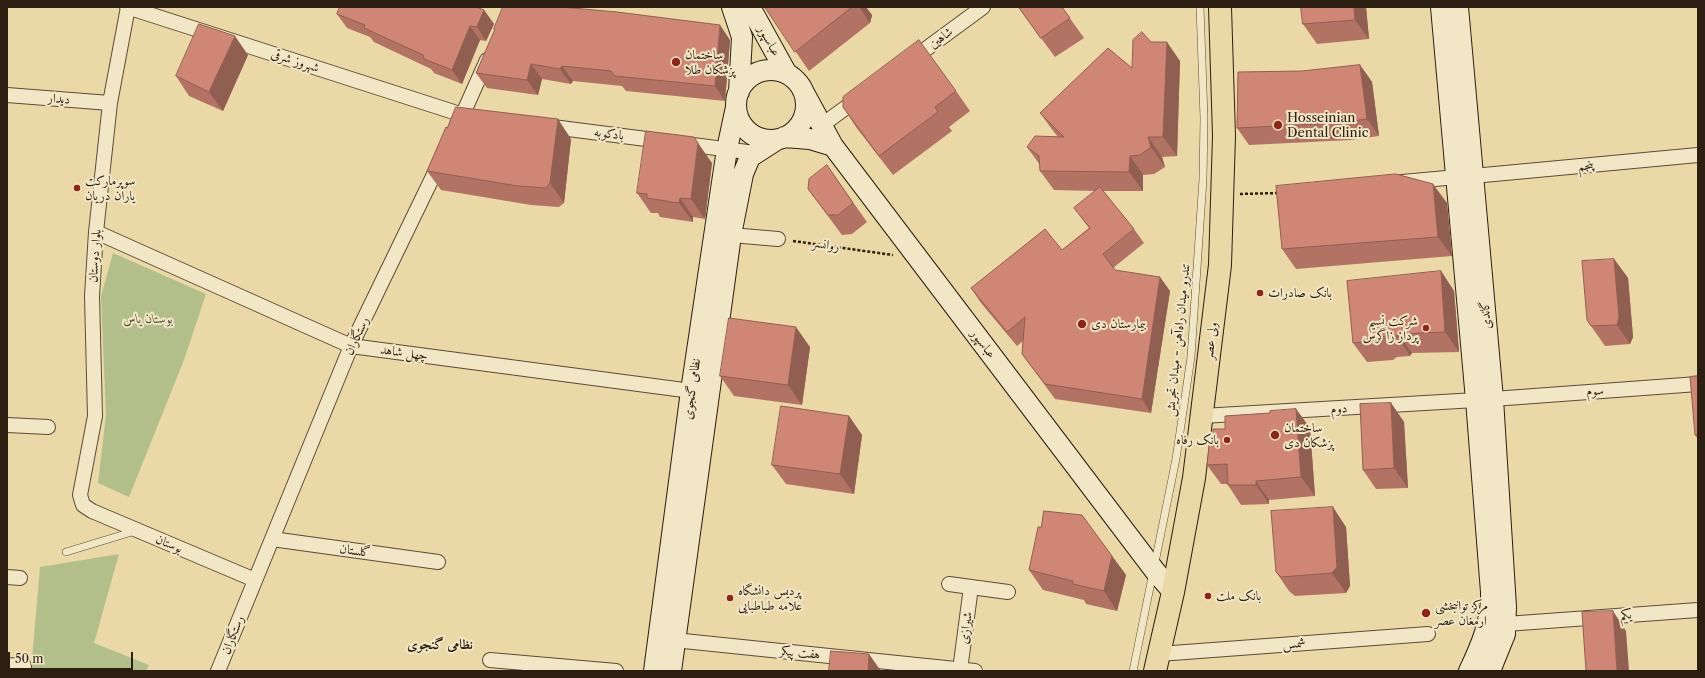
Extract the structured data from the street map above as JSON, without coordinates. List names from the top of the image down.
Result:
{
  "streets": {
    "main road": [
      "عباسپور",
      "گاندی",
      "ولی عصر",
      "نظامی گنجوی"
    ],
    "street": [
      "شاهین",
      "شهروز شرقی",
      "دیدار",
      "بادکوبه",
      "پنجم",
      "بلوار دوستان",
      "رستگاران",
      "چهل شاهد",
      "سوم",
      "دوم",
      "بوستان",
      "گلستان",
      "یکم",
      "شیرازی",
      "شمس",
      "هفت پیکر"
    ],
    "lane": ["تندرو میدان راه‌آهن - میدان تجریش"],
    "path": ["روانسر"]
  },
  "crossings": [
    ["عباسپور", "روانسر"],
    ["عباسپور", "تندرو میدان راه‌آهن - میدان تجریش"],
    ["عباسپور", "ولی عصر"],
    ["عباسپور", "نظامی گنجوی"],
    ["شهروز شرقی", "بلوار دوستان"],
    ["دیدار", "بلوار دوستان"],
    ["بادکوبه", "نظامی گنجوی"],
    ["پنجم", "گاندی"],
    ["بلوار دوستان", "چهل شاهد"],
    ["بلوار دوستان", "بوستان"],
    ["گاندی", "سوم"],
    ["گاندی", "دوم"],
    ["گاندی", "یکم"],
    ["رستگاران", "چهل شاهد"],
    ["رستگاران", "بوستان"],
    ["رستگاران", "گلستان"],
    ["ولی عصر", "دوم"],
    ["ولی عصر", "شمس"],
    ["چهل شاهد", "نظامی گنجوی"],
    ["نظامی گنجوی", "هفت پیکر"],
    ["سوم", "دوم"],
    ["شیرازی", "هفت پیکر"]
  ],
  "districts": ["نظامی گنجوی"],
  "parks": ["بوستان یاس"],
  "places": [
    "ساختمان پزشکان طلا",
    "Hosseinian Dental Clinic",
    "سوپرمارکت یاران دریان",
    "بانک صادرات",
    "بیمارستان دی",
    "شرکت نسیم پرداز زاگرس",
    "ساختمان پزشکان دی",
    "بانک رفاه",
    "بانک ملت",
    "پردیس دانشگاه علامه طباطبایی",
    "مرکز توانبخشی ارمغان عصر"
  ],
  "scale_bar": "50 m"
}
